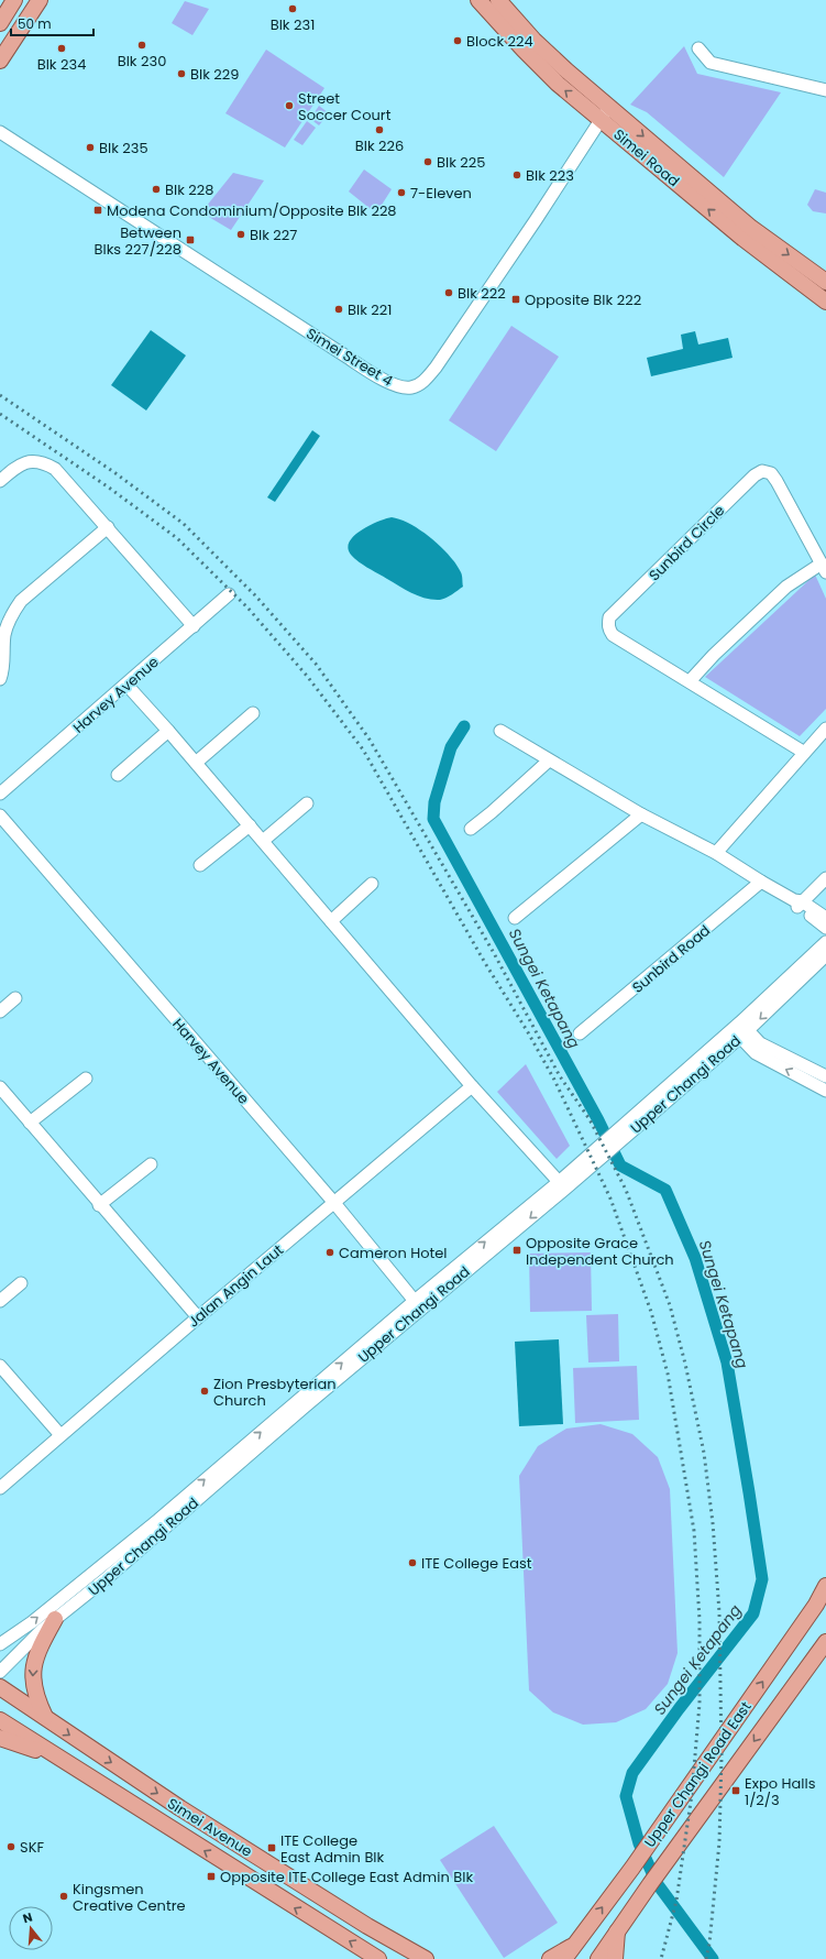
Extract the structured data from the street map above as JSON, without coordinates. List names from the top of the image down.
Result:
{
  "streets": {
    "main road": ["Simei Road", "Upper Changi Road East", "Simei Avenue"],
    "street": [
      "Simei Street 4",
      "Sunbird Circle",
      "Harvey Avenue",
      "Sunbird Road",
      "Upper Changi Road",
      "Jalan Angin Laut"
    ]
  },
  "crossings": [
    ["Simei Road", "Simei Street 4"],
    ["Harvey Avenue", "Upper Changi Road"],
    ["Harvey Avenue", "Jalan Angin Laut"]
  ],
  "water": ["Sungei Ketapang"],
  "places": {
    "other": [
      "Blk 231",
      "Block 224",
      "Blk 230",
      "Blk 234",
      "Blk 229",
      "Street Soccer Court",
      "Blk 226",
      "Blk 235",
      "Blk 225",
      "Blk 223",
      "Blk 228",
      "7-Eleven",
      "Blk 227",
      "Blk 222",
      "Blk 221",
      "Cameron Hotel",
      "Zion Presbyterian Church",
      "ITE College East",
      "SKF",
      "Kingsmen Creative Centre"
    ],
    "transit": [
      "Modena Condominium/Opposite Blk 228",
      "Between Blks 227/228",
      "Opposite Blk 222",
      "Opposite Grace Independent Church",
      "Expo Halls 1/2/3",
      "ITE College East Admin Blk",
      "Opposite ITE College East Admin Blk"
    ]
  },
  "scale_bar": "50 m",
  "north": "top"
}
